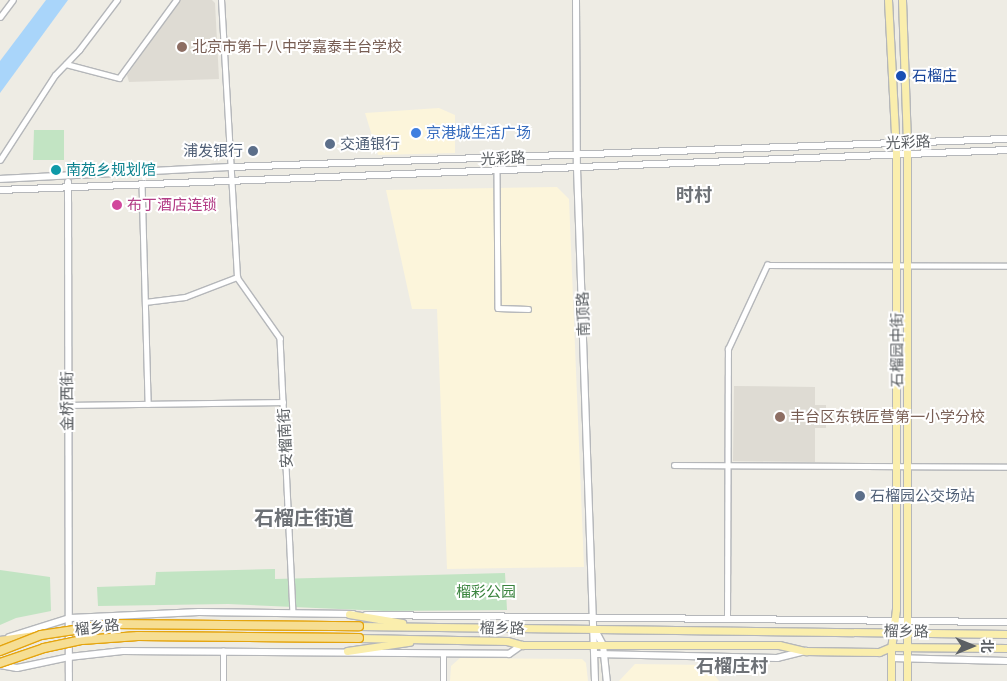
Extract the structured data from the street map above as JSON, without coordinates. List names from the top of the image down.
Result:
{
  "streets": {
    "highway": ["榴乡路"],
    "main road": ["石榴园中街"],
    "street": [
      "光彩路",
      "南顶路",
      "金桥西街",
      "安榴南街"
    ]
  },
  "crossings": [
    ["光彩路", "南顶路"],
    ["光彩路", "石榴园中街"],
    ["光彩路", "金桥西街"],
    ["南顶路", "榴乡路"],
    ["石榴园中街", "榴乡路"],
    ["金桥西街", "榴乡路"],
    ["安榴南街", "榴乡路"]
  ],
  "districts": ["时村", "石榴庄街道", "石榴庄村"],
  "parks": ["榴彩公园"],
  "places": [
    "北京市第十八中学嘉泰丰台学校",
    "石榴庄",
    "京港城生活广场",
    "交通银行",
    "浦发银行",
    "南苑乡规划馆",
    "布丁酒店连锁",
    "丰台区东铁匠营第一小学分校",
    "石榴园公交场站"
  ],
  "north": "right"
}
